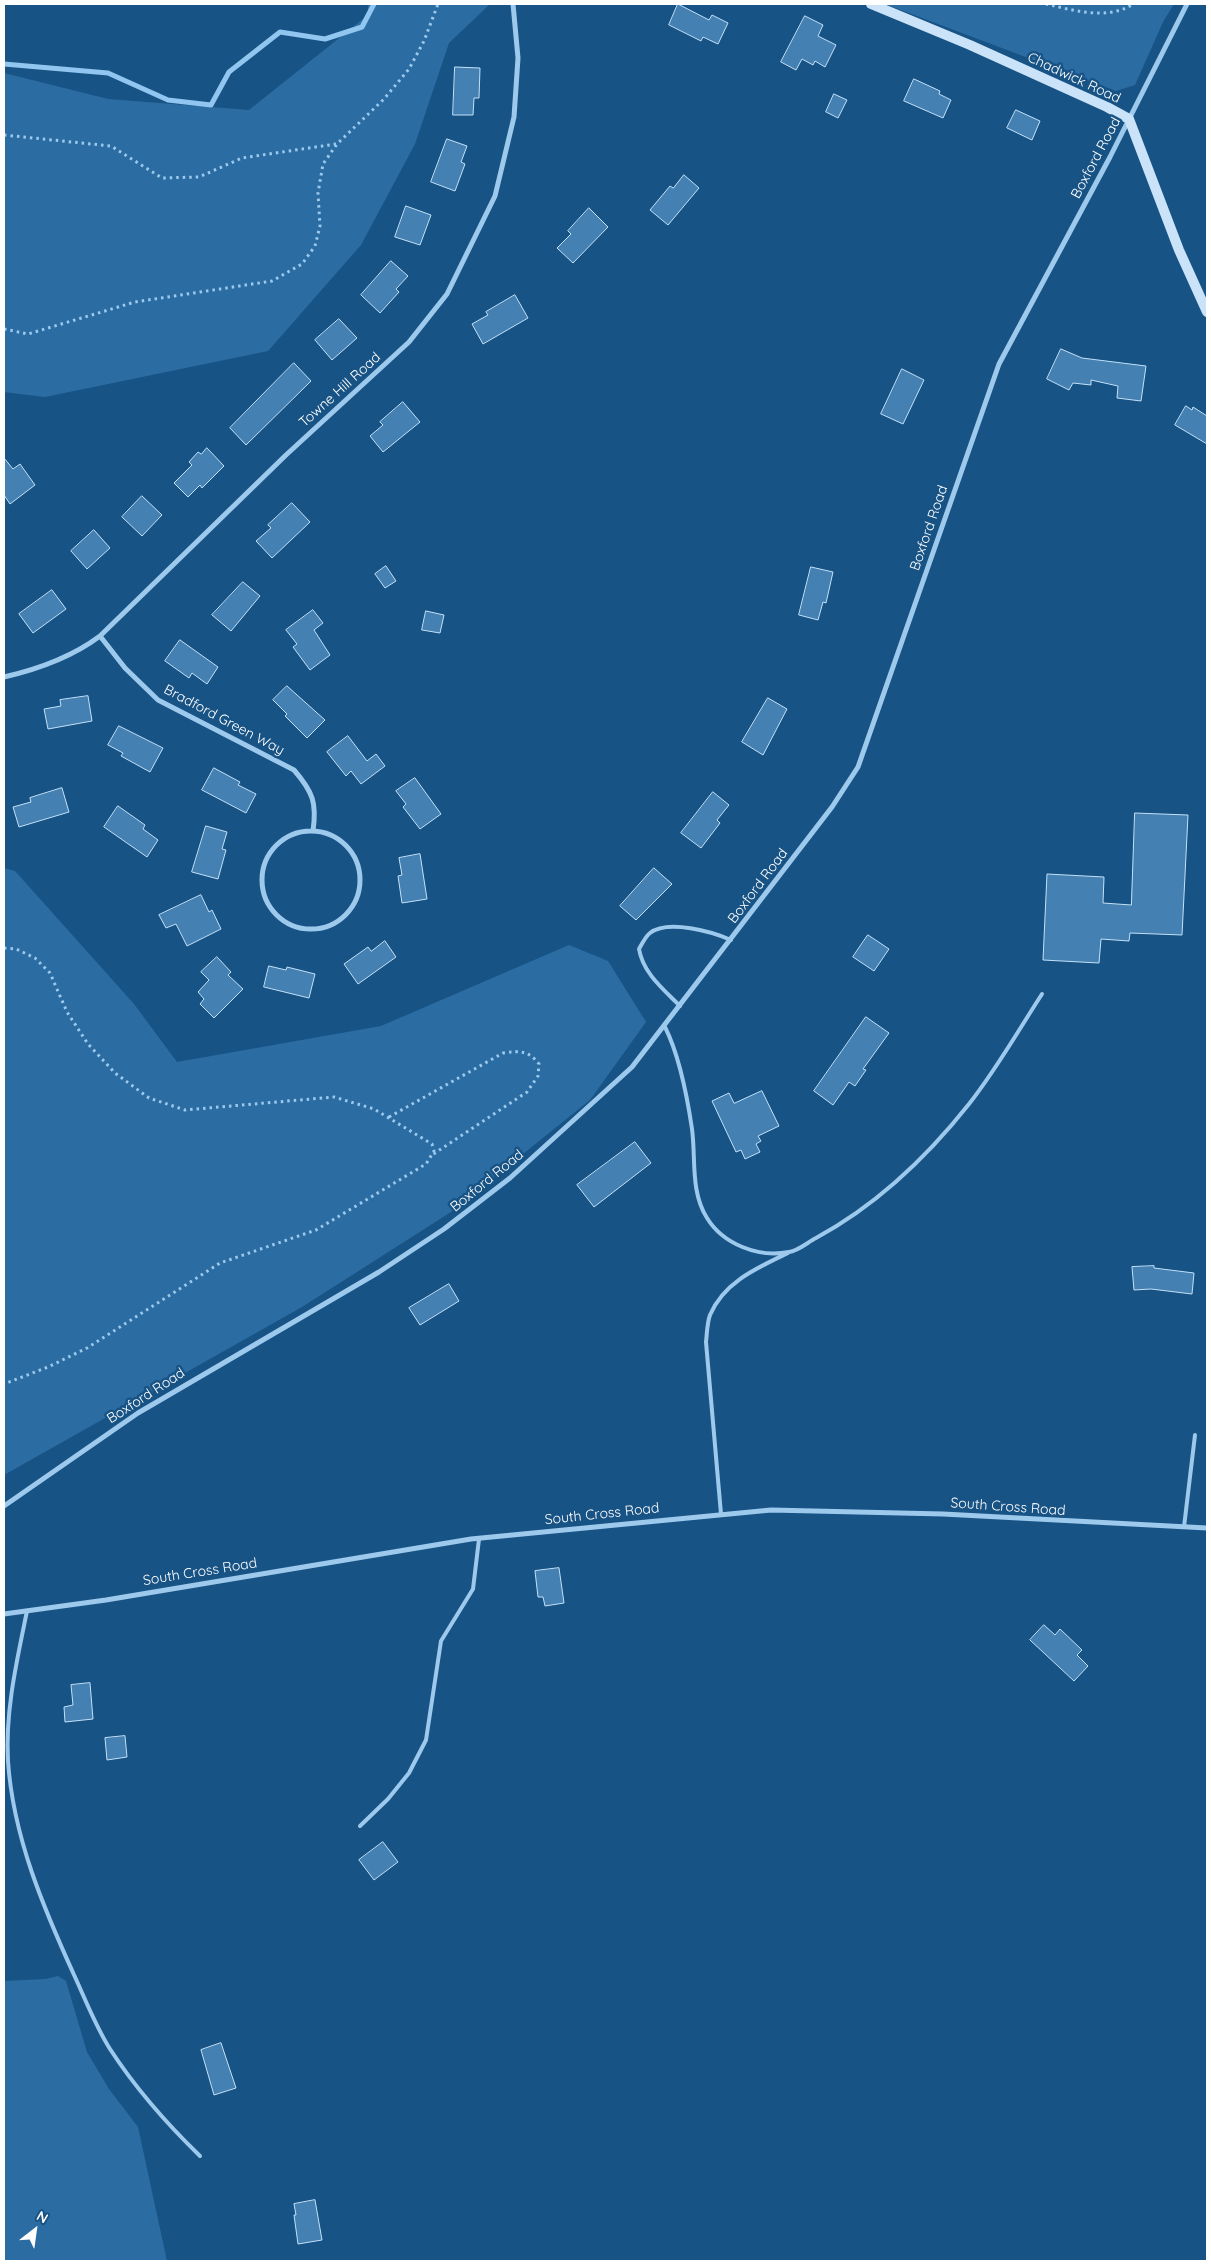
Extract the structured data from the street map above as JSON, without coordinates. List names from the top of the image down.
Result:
{
  "streets": {
    "street": [
      "Chadwick Road",
      "Boxford Road",
      "Towne Hill Road",
      "Bradford Green Way",
      "South Cross Road"
    ]
  },
  "crossings": [
    ["Chadwick Road", "Boxford Road"],
    ["Towne Hill Road", "Bradford Green Way"]
  ],
  "north": "top right"
}
